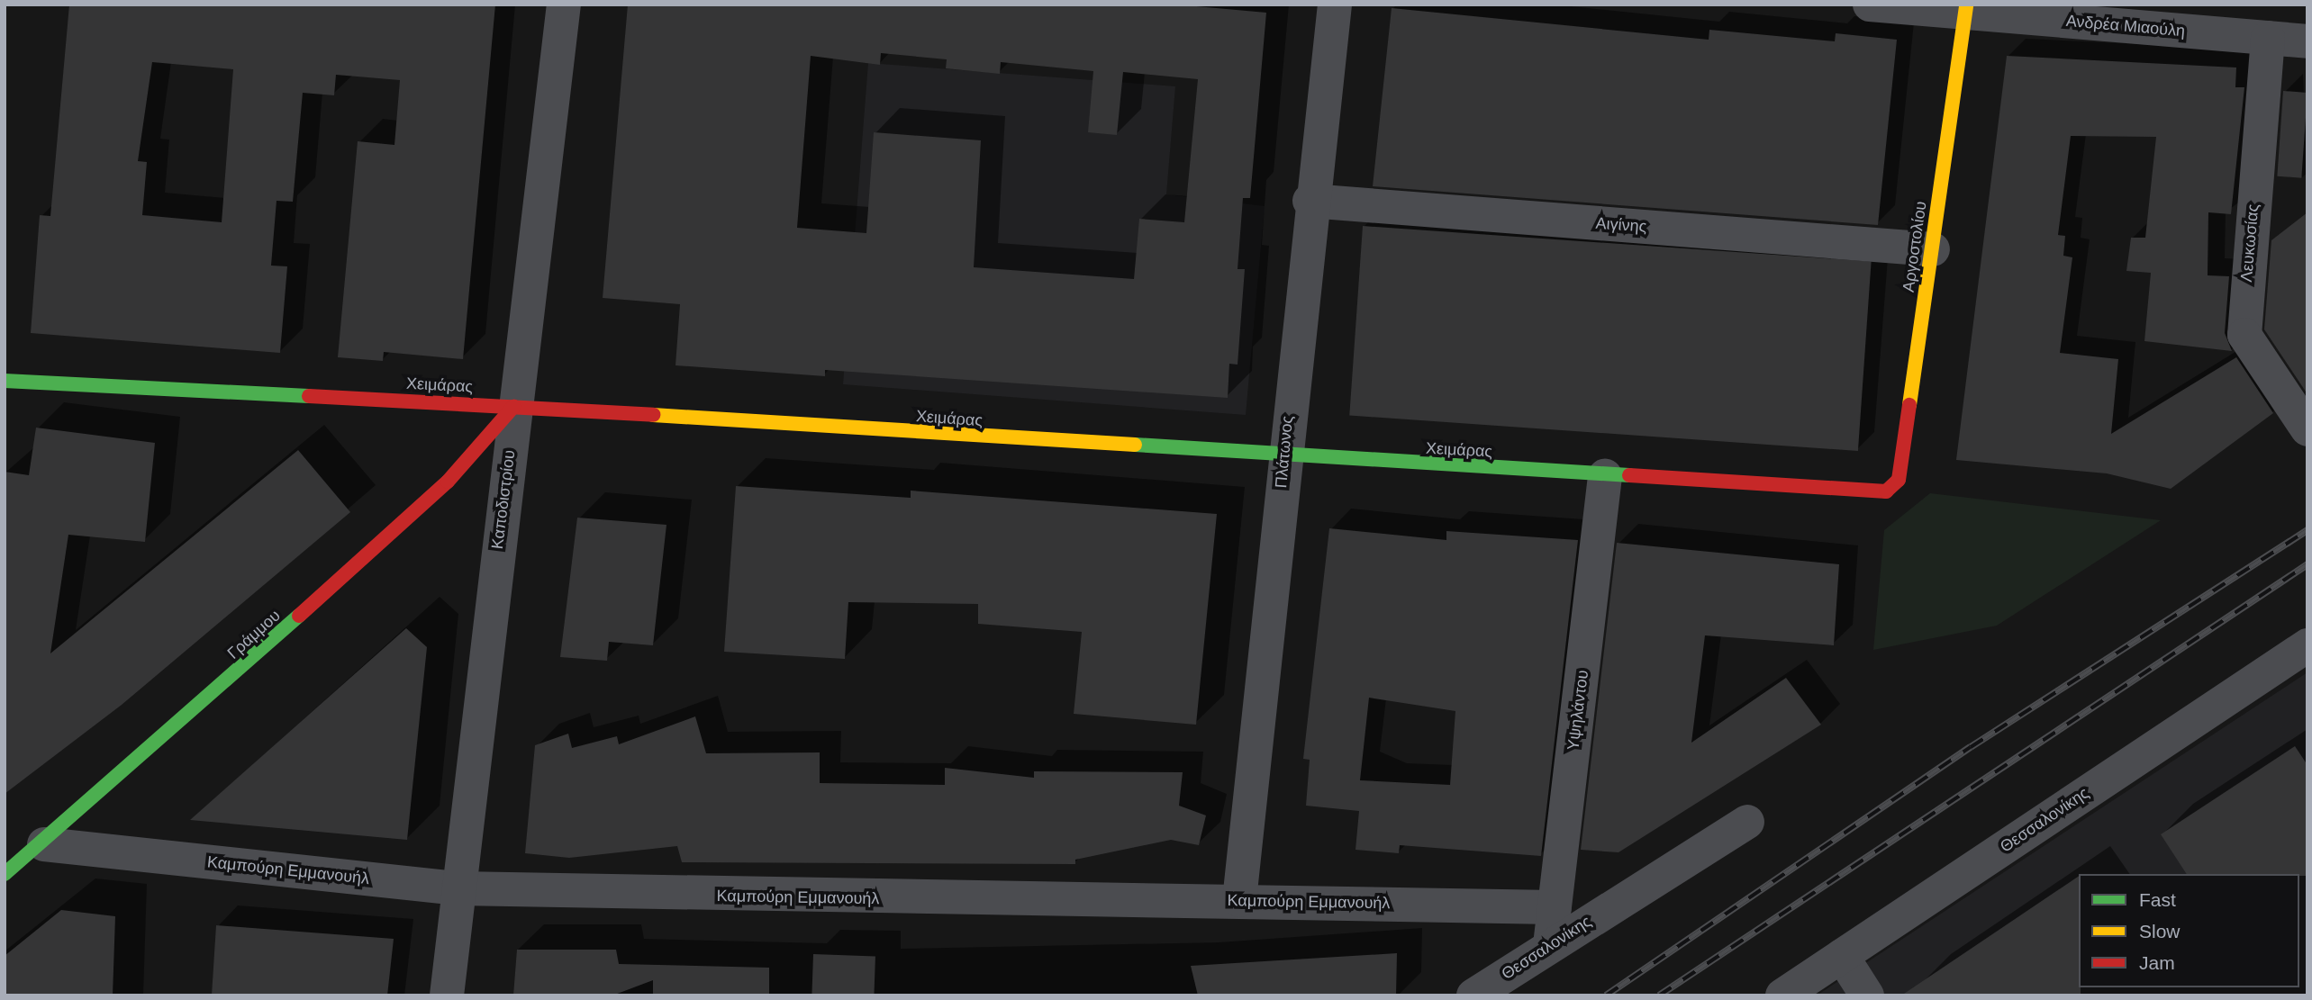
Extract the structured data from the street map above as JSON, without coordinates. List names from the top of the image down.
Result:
{
  "streets": {
    "street": [
      "Ανδρέα Μιαούλη",
      "Αιγίνης",
      "Λευκωσίας",
      "Αργοστολίου",
      "Χειμάρας",
      "Πλάτωνος",
      "Καποδιστρίου",
      "Γράμμου",
      "Υψηλάντου",
      "Θεσσαλονίκης",
      "Καμπούρη Εμμανουήλ"
    ]
  },
  "crossings": [
    ["Ανδρέα Μιαούλη", "Λευκωσίας"],
    ["Ανδρέα Μιαούλη", "Αργοστολίου"],
    ["Αιγίνης", "Αργοστολίου"],
    ["Αιγίνης", "Πλάτωνος"],
    ["Αργοστολίου", "Χειμάρας"],
    ["Χειμάρας", "Πλάτωνος"],
    ["Χειμάρας", "Καποδιστρίου"],
    ["Χειμάρας", "Γράμμου"],
    ["Χειμάρας", "Υψηλάντου"],
    ["Πλάτωνος", "Καμπούρη Εμμανουήλ"],
    ["Καποδιστρίου", "Γράμμου"],
    ["Καποδιστρίου", "Καμπούρη Εμμανουήλ"],
    ["Γράμμου", "Καμπούρη Εμμανουήλ"],
    ["Υψηλάντου", "Θεσσαλονίκης"],
    ["Υψηλάντου", "Καμπούρη Εμμανουήλ"]
  ],
  "legend": ["Fast", "Slow", "Jam"]
}
